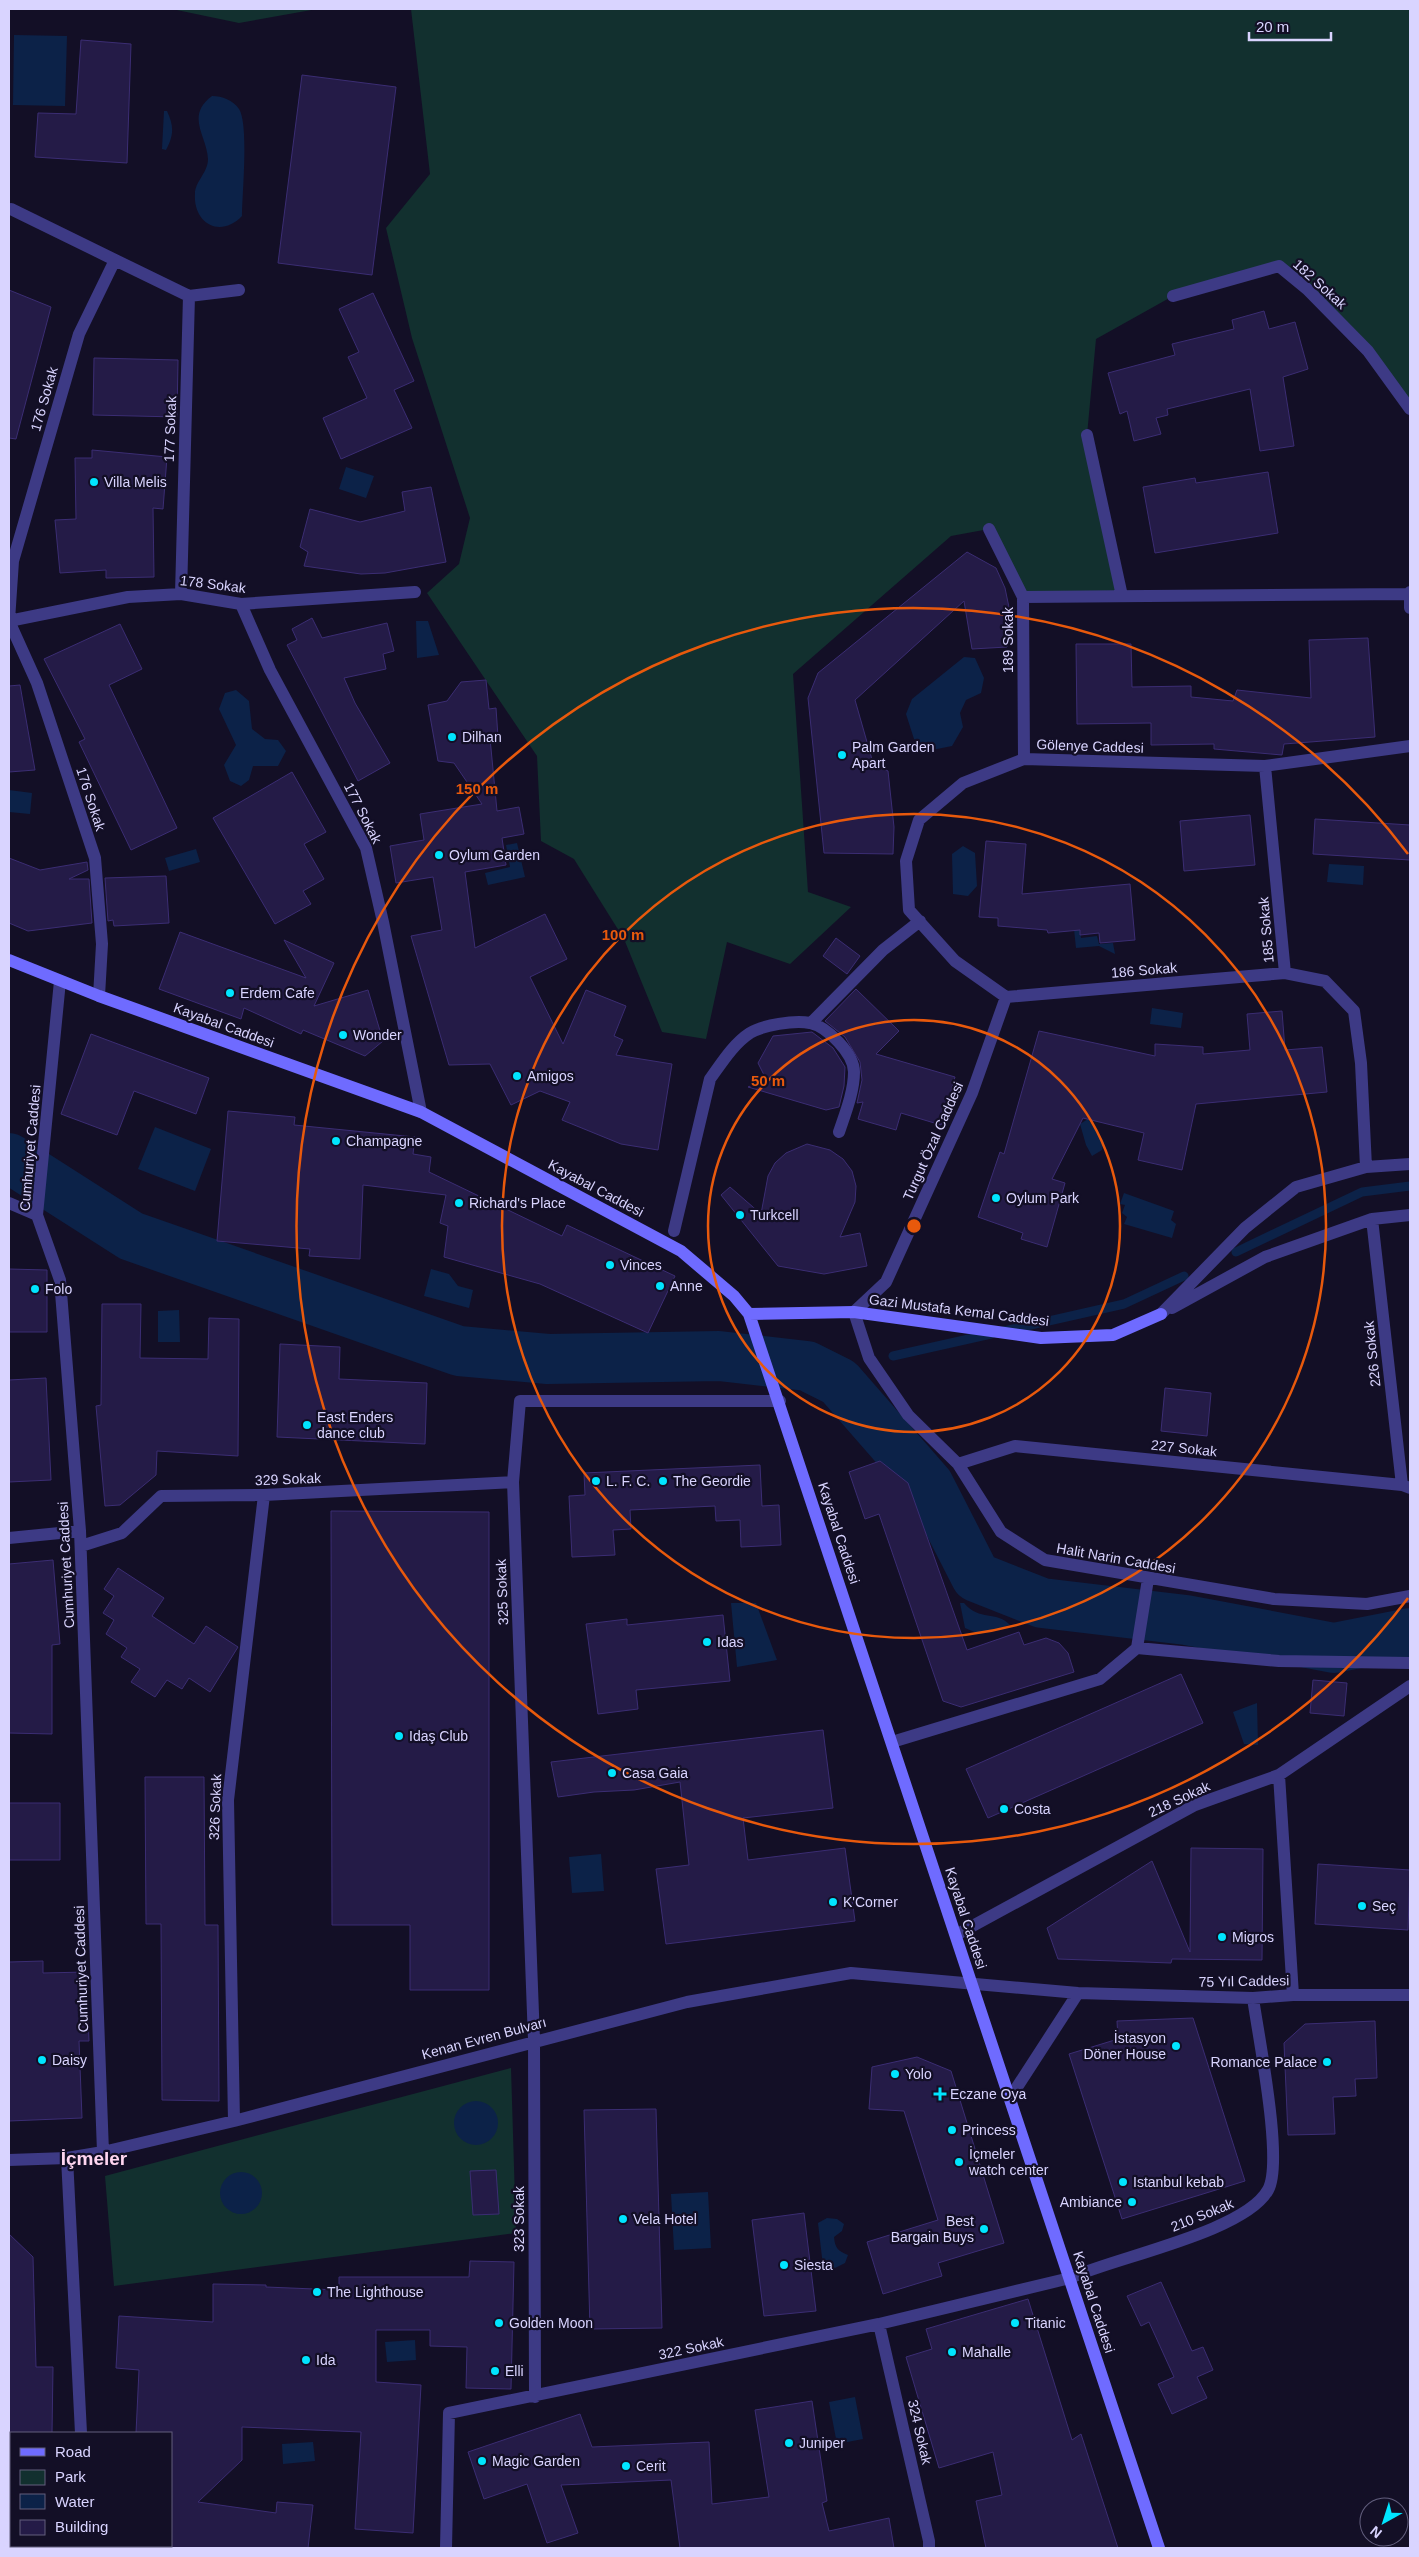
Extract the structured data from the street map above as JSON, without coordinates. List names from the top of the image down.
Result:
{
  "streets": {
    "street": [
      "182 Sokak",
      "176 Sokak",
      "177 Sokak",
      "178 Sokak",
      "189 Sokak",
      "Gölenye Caddesi",
      "185 Sokak",
      "186 Sokak",
      "Kayabal Caddesi",
      "Turgut Özal Caddesi",
      "Cumhuriyet Caddesi",
      "Gazi Mustafa Kemal Caddesi",
      "226 Sokak",
      "227 Sokak",
      "329 Sokak",
      "Halit Narin Caddesi",
      "325 Sokak",
      "218 Sokak",
      "326 Sokak",
      "75 Yıl Caddesi",
      "Kenan Evren Bulvarı",
      "210 Sokak",
      "323 Sokak",
      "322 Sokak",
      "324 Sokak"
    ]
  },
  "crossings": [
    ["176 Sokak", "178 Sokak"],
    ["176 Sokak", "Kayabal Caddesi"],
    ["177 Sokak", "178 Sokak"],
    ["177 Sokak", "Kayabal Caddesi"],
    ["189 Sokak", "Gölenye Caddesi"],
    ["Gölenye Caddesi", "185 Sokak"],
    ["Gölenye Caddesi", "186 Sokak"],
    ["Gölenye Caddesi", "Turgut Özal Caddesi"],
    ["185 Sokak", "186 Sokak"],
    ["185 Sokak", "Gazi Mustafa Kemal Caddesi"],
    ["186 Sokak", "Turgut Özal Caddesi"],
    ["Kayabal Caddesi", "Cumhuriyet Caddesi"],
    ["Kayabal Caddesi", "Gazi Mustafa Kemal Caddesi"],
    ["Kayabal Caddesi", "325 Sokak"],
    ["Kayabal Caddesi", "218 Sokak"],
    ["Kayabal Caddesi", "75 Yıl Caddesi"],
    ["Kayabal Caddesi", "Kenan Evren Bulvarı"],
    ["Kayabal Caddesi", "210 Sokak"],
    ["Kayabal Caddesi", "322 Sokak"],
    ["Turgut Özal Caddesi", "Gazi Mustafa Kemal Caddesi"],
    ["Turgut Özal Caddesi", "Halit Narin Caddesi"],
    ["Cumhuriyet Caddesi", "329 Sokak"],
    ["Cumhuriyet Caddesi", "Kenan Evren Bulvarı"],
    ["Gazi Mustafa Kemal Caddesi", "226 Sokak"],
    ["Gazi Mustafa Kemal Caddesi", "Halit Narin Caddesi"],
    ["226 Sokak", "227 Sokak"],
    ["227 Sokak", "Halit Narin Caddesi"],
    ["329 Sokak", "325 Sokak"],
    ["329 Sokak", "326 Sokak"],
    ["325 Sokak", "Kenan Evren Bulvarı"],
    ["325 Sokak", "323 Sokak"],
    ["326 Sokak", "Kenan Evren Bulvarı"],
    ["75 Yıl Caddesi", "Kenan Evren Bulvarı"],
    ["75 Yıl Caddesi", "210 Sokak"],
    ["Kenan Evren Bulvarı", "323 Sokak"],
    ["210 Sokak", "322 Sokak"],
    ["323 Sokak", "322 Sokak"],
    ["322 Sokak", "324 Sokak"]
  ],
  "districts": ["İçmeler"],
  "places": {
    "other": [
      "Villa Melis",
      "Dilhan",
      "Palm Garden Apart",
      "Oylum Garden",
      "Erdem Cafe",
      "Wonder",
      "Amigos",
      "Champagne",
      "Oylum Park",
      "Richard's Place",
      "Turkcell",
      "Vinces",
      "Anne",
      "Folo",
      "East Enders dance club",
      "L. F. C.",
      "The Geordie",
      "Idas",
      "Idaş Club",
      "Casa Gaia",
      "Costa",
      "K'Corner",
      "Seç",
      "Migros",
      "İstasyon Döner House",
      "Daisy",
      "Romance Palace",
      "Yolo",
      "Princess",
      "İçmeler watch center",
      "Istanbul kebab",
      "Ambiance",
      "Vela Hotel",
      "Best Bargain Buys",
      "Siesta",
      "The Lighthouse",
      "Golden Moon",
      "Titanic",
      "Mahalle",
      "Ida",
      "Elli",
      "Juniper",
      "Magic Garden",
      "Cerit"
    ],
    "health": ["Eczane Oya"]
  },
  "legend": [
    "Road",
    "Park",
    "Water",
    "Building"
  ],
  "scale_bar": "20 m",
  "north": "bottom left",
  "rings": ["150 m", "100 m", "50 m"]
}
